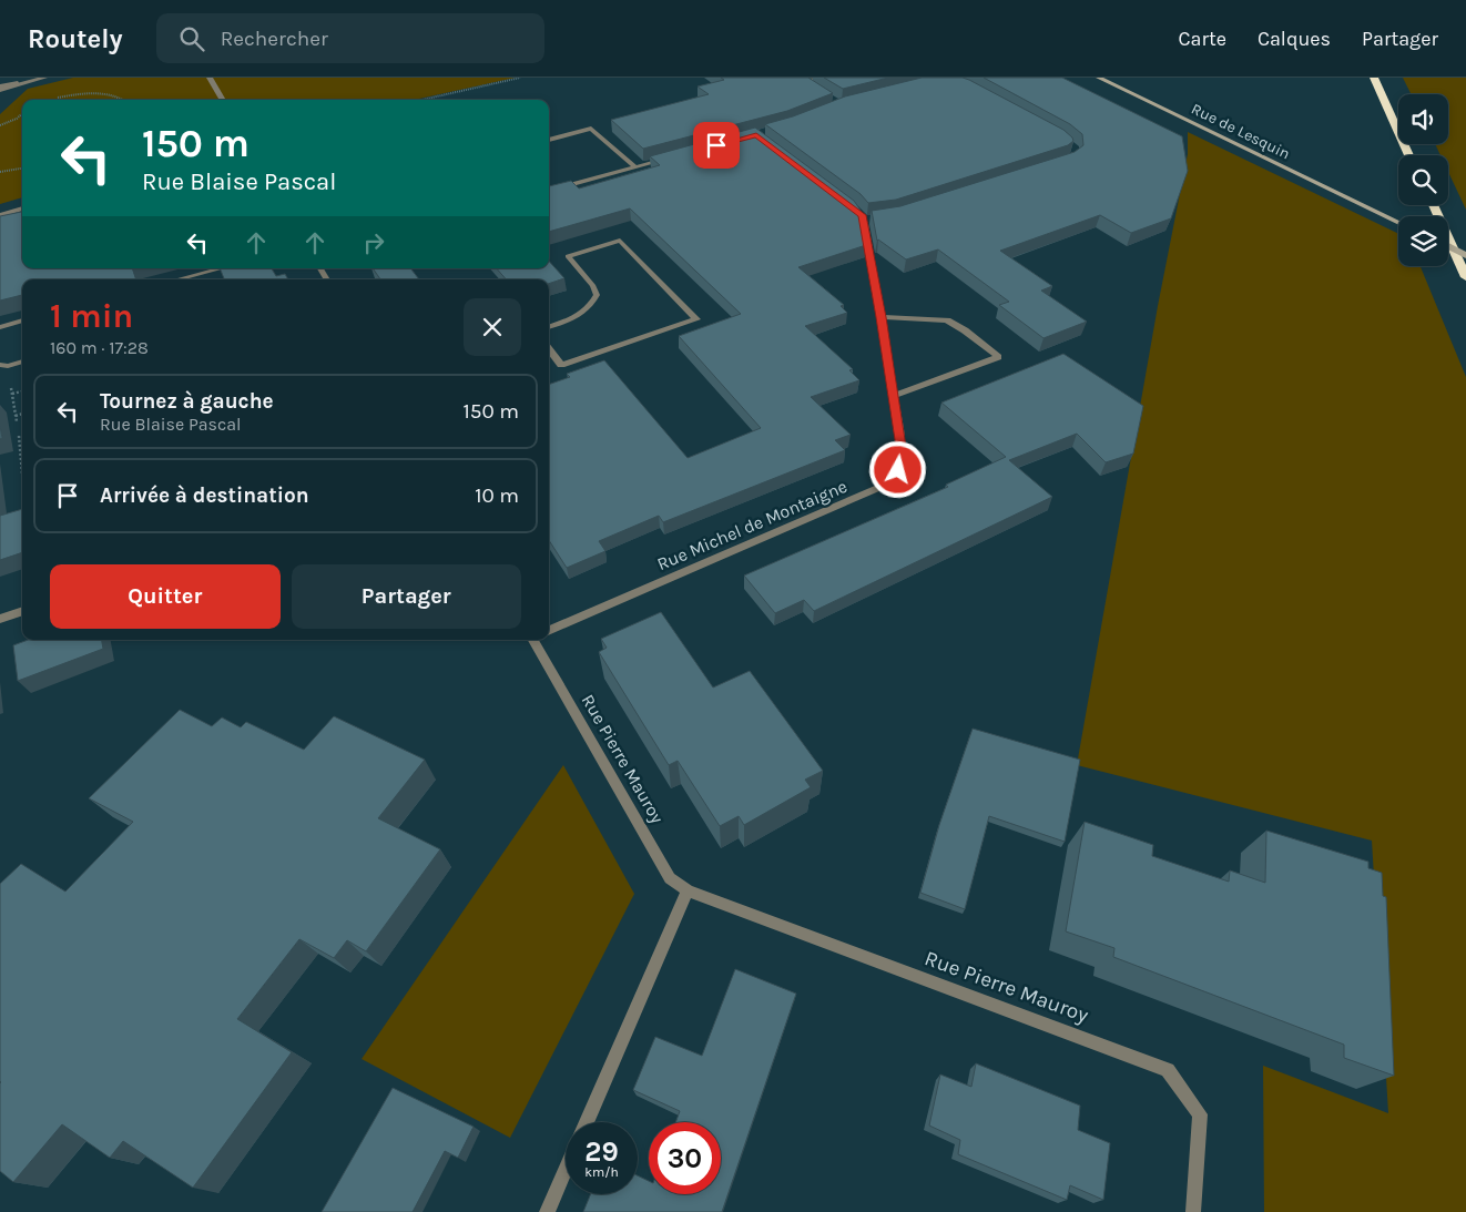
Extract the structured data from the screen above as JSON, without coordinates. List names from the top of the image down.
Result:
{
  "streets": {
    "street": ["Rue de Lesquin", "Rue Michel de Montaigne", "Rue Pierre Mauroy"]
  },
  "page": {
    "header": "Routely",
    "search": "Rechercher",
    "nav": ["Carte", "Calques", "Partager"],
    "turn": ["150 m", "Rue Blaise Pascal"],
    "heading": ["1 min", "160 m · 17:28"],
    "list": [
      {
        "name": "Tournez à gauche",
        "note": "Rue Blaise Pascal",
        "value": "150 m"
      },
      {
        "name": "Arrivée à destination",
        "value": "10 m"
      }
    ],
    "buttons": ["Quitter", "Partager"],
    "speed": "29 km/h",
    "limit": "30"
  }
}
